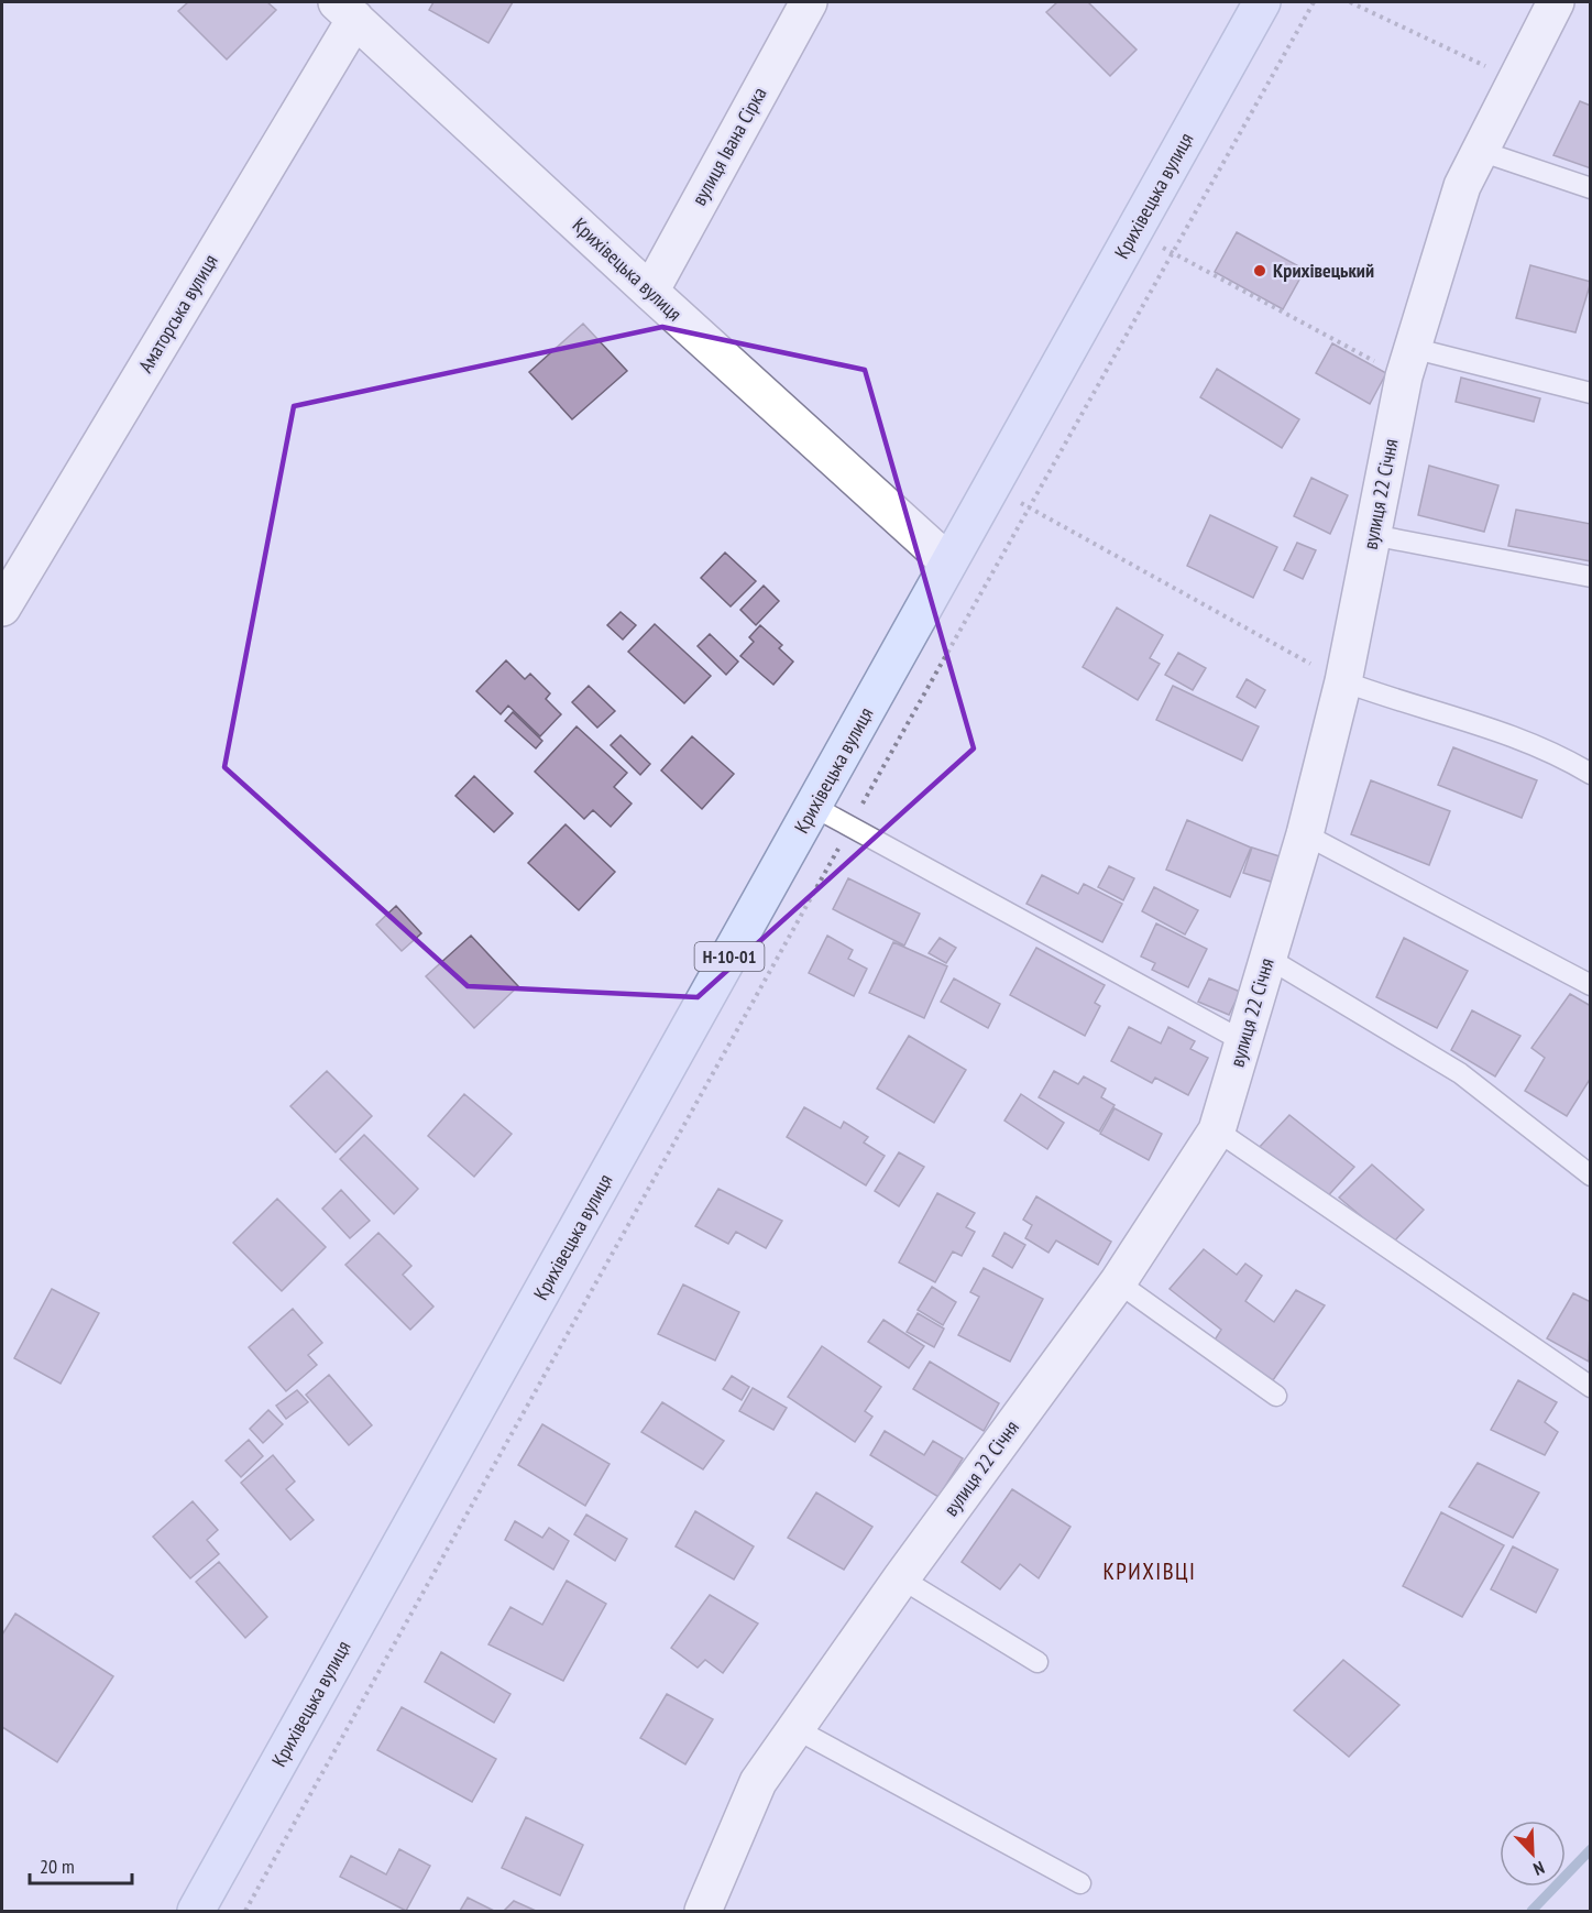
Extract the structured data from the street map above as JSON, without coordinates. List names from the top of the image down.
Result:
{
  "streets": {
    "main road": ["Крихівецька вулиця", "Н-10-01"],
    "street": ["вулиця Івана Сірка", "Аматорська вулиця", "вулиця 22 Січня"]
  },
  "crossings": [
    ["вулиця Івана Сірка", "Крихівецька вулиця"],
    ["Крихівецька вулиця", "Аматорська вулиця"]
  ],
  "districts": ["КРИХІВЦІ"],
  "places": ["Крихівецький"],
  "scale_bar": "20 m",
  "north": "bottom right"
}
